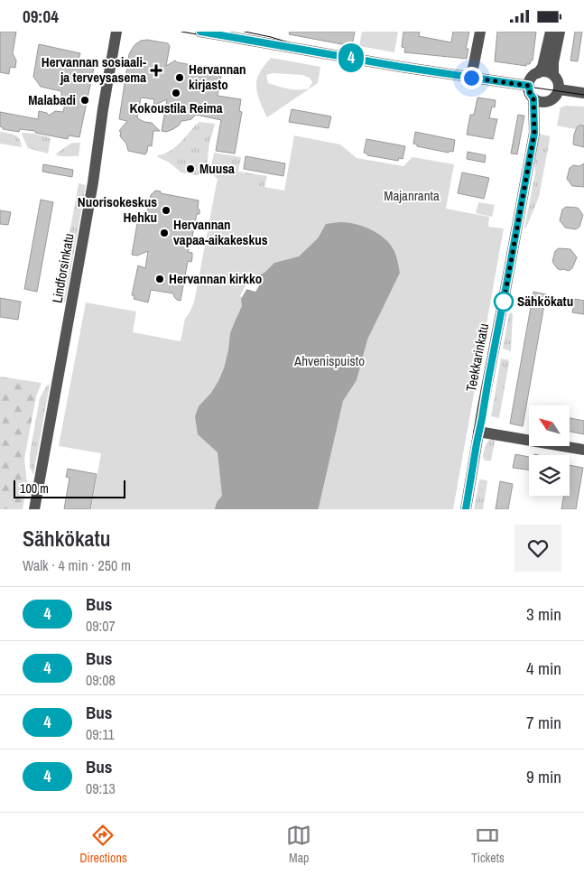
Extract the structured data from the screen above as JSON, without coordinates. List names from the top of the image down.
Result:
{
  "streets": {
    "street": ["Lindforsinkatu", "Teekkarinkatu"]
  },
  "parks": ["Majanranta", "Ahvenispuisto"],
  "places": {
    "health": ["Hervannan sosiaali- ja terveysasema"],
    "other": [
      "Hervannan kirjasto",
      "Kokoustila Reima",
      "Malabadi",
      "Muusa",
      "Nuorisokeskus Hehku",
      "Hervannan vapaa-aikakeskus",
      "Hervannan kirkko",
      "Sähkökatu"
    ]
  },
  "lines": ["bus line 4"],
  "scale_bar": "100 m",
  "north": "top left",
  "page": {
    "status": "09:04",
    "on_map": "4",
    "scale": "100 m",
    "heading": ["Sähkökatu", "Walk · 4 min · 250 m"],
    "list": [
      {
        "mark": "4",
        "name": "Bus",
        "note": "09:07",
        "value": "3 min"
      },
      {
        "mark": "4",
        "name": "Bus",
        "note": "09:08",
        "value": "4 min"
      },
      {
        "mark": "4",
        "name": "Bus",
        "note": "09:11",
        "value": "7 min"
      },
      {
        "mark": "4",
        "name": "Bus",
        "note": "09:13",
        "value": "9 min"
      }
    ],
    "tabs": ["Directions", "Map", "Tickets"]
  }
}
